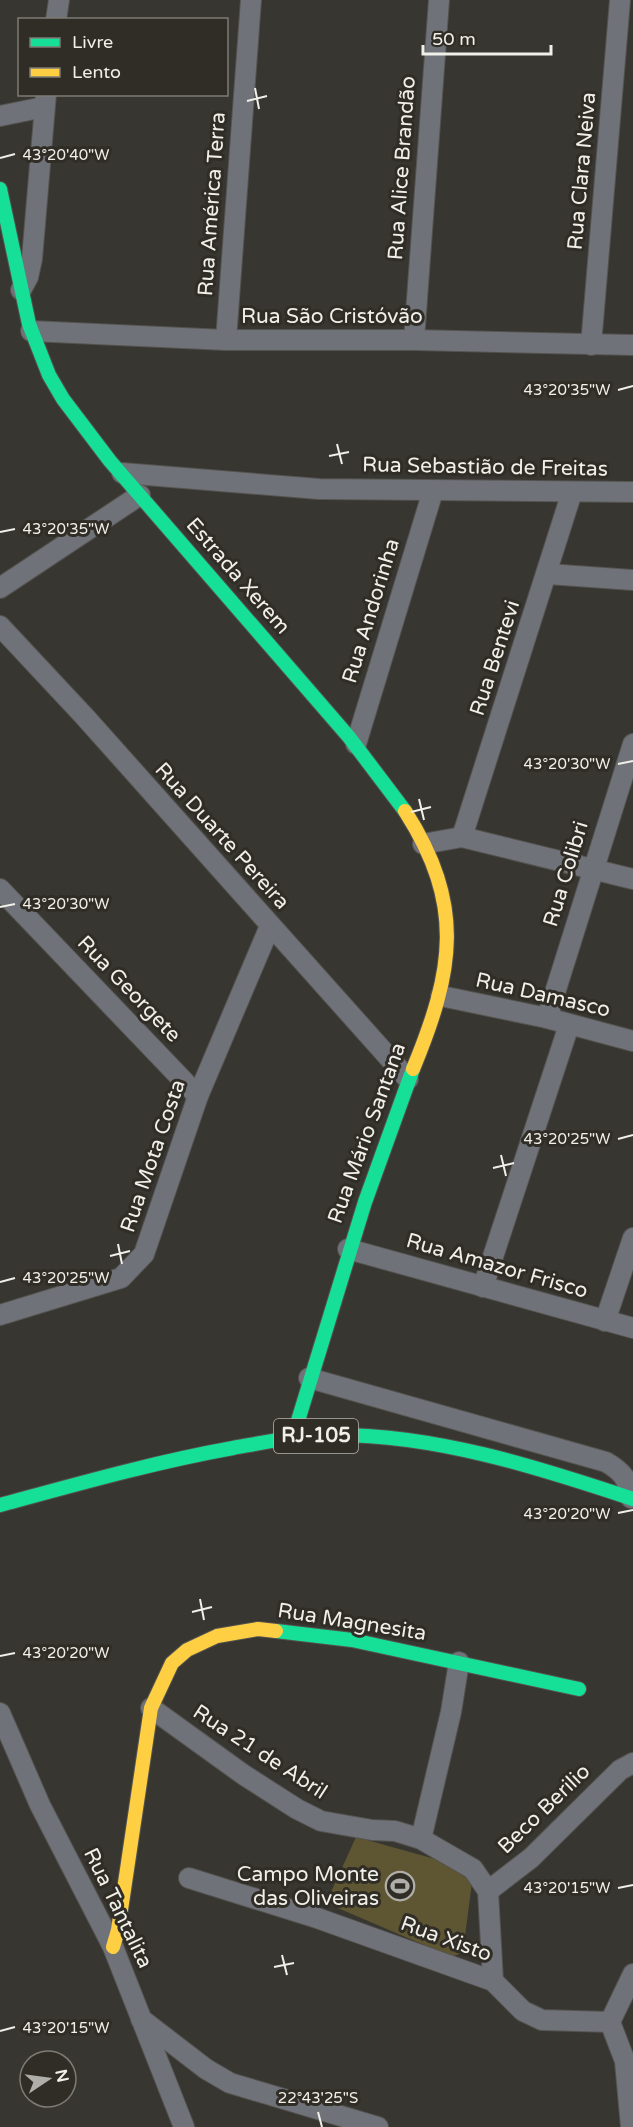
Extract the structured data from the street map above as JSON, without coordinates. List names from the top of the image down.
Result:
{
  "streets": {
    "street": [
      "Rua Alice Brandão",
      "Rua Clara Neiva",
      "Rua América Terra",
      "Rua São Cristóvão",
      "Rua Sebastião de Freitas",
      "Estrada Xerem",
      "Rua Andorinha",
      "Rua Bentevi",
      "Rua Duarte Pereira",
      "Rua Colibri",
      "Rua Georgete",
      "Rua Damasco",
      "Rua Mário Santana",
      "Rua Mota Costa",
      "Rua Amazor Frisco",
      "RJ-105",
      "Rua Magnesita",
      "Rua 21 de Abril",
      "Beco Berilio",
      "Rua Tantalita",
      "Rua Xisto"
    ]
  },
  "crossings": [
    ["Rua Alice Brandão", "Rua São Cristóvão"],
    ["Rua Clara Neiva", "Rua São Cristóvão"],
    ["Rua América Terra", "Rua São Cristóvão"],
    ["Rua São Cristóvão", "Estrada Xerem"],
    ["Rua Sebastião de Freitas", "Estrada Xerem"],
    ["Rua Sebastião de Freitas", "Rua Andorinha"],
    ["Rua Sebastião de Freitas", "Rua Bentevi"],
    ["Estrada Xerem", "Rua Andorinha"],
    ["Estrada Xerem", "Rua Mário Santana"],
    ["Rua Duarte Pereira", "Rua Mário Santana"],
    ["Rua Duarte Pereira", "Rua Mota Costa"],
    ["Rua Colibri", "Rua Damasco"],
    ["Rua Georgete", "Rua Mota Costa"],
    ["Rua Damasco", "Rua Mário Santana"],
    ["Rua Mário Santana", "Rua Amazor Frisco"],
    ["Rua Mário Santana", "RJ-105"],
    ["Rua Magnesita", "Rua 21 de Abril"],
    ["Rua Magnesita", "Rua Tantalita"],
    ["Rua 21 de Abril", "Beco Berilio"]
  ],
  "places": {
    "sports": ["Campo Monte das Oliveiras"]
  },
  "legend": ["Livre", "Lento"],
  "scale_bar": "50 m",
  "north": "right",
  "coordinates": [
    "43°20'40\"W",
    "43°20'35\"W",
    "43°20'30\"W",
    "43°20'25\"W",
    "43°20'20\"W",
    "43°20'15\"W",
    "22°43'25\"S"
  ]
}
